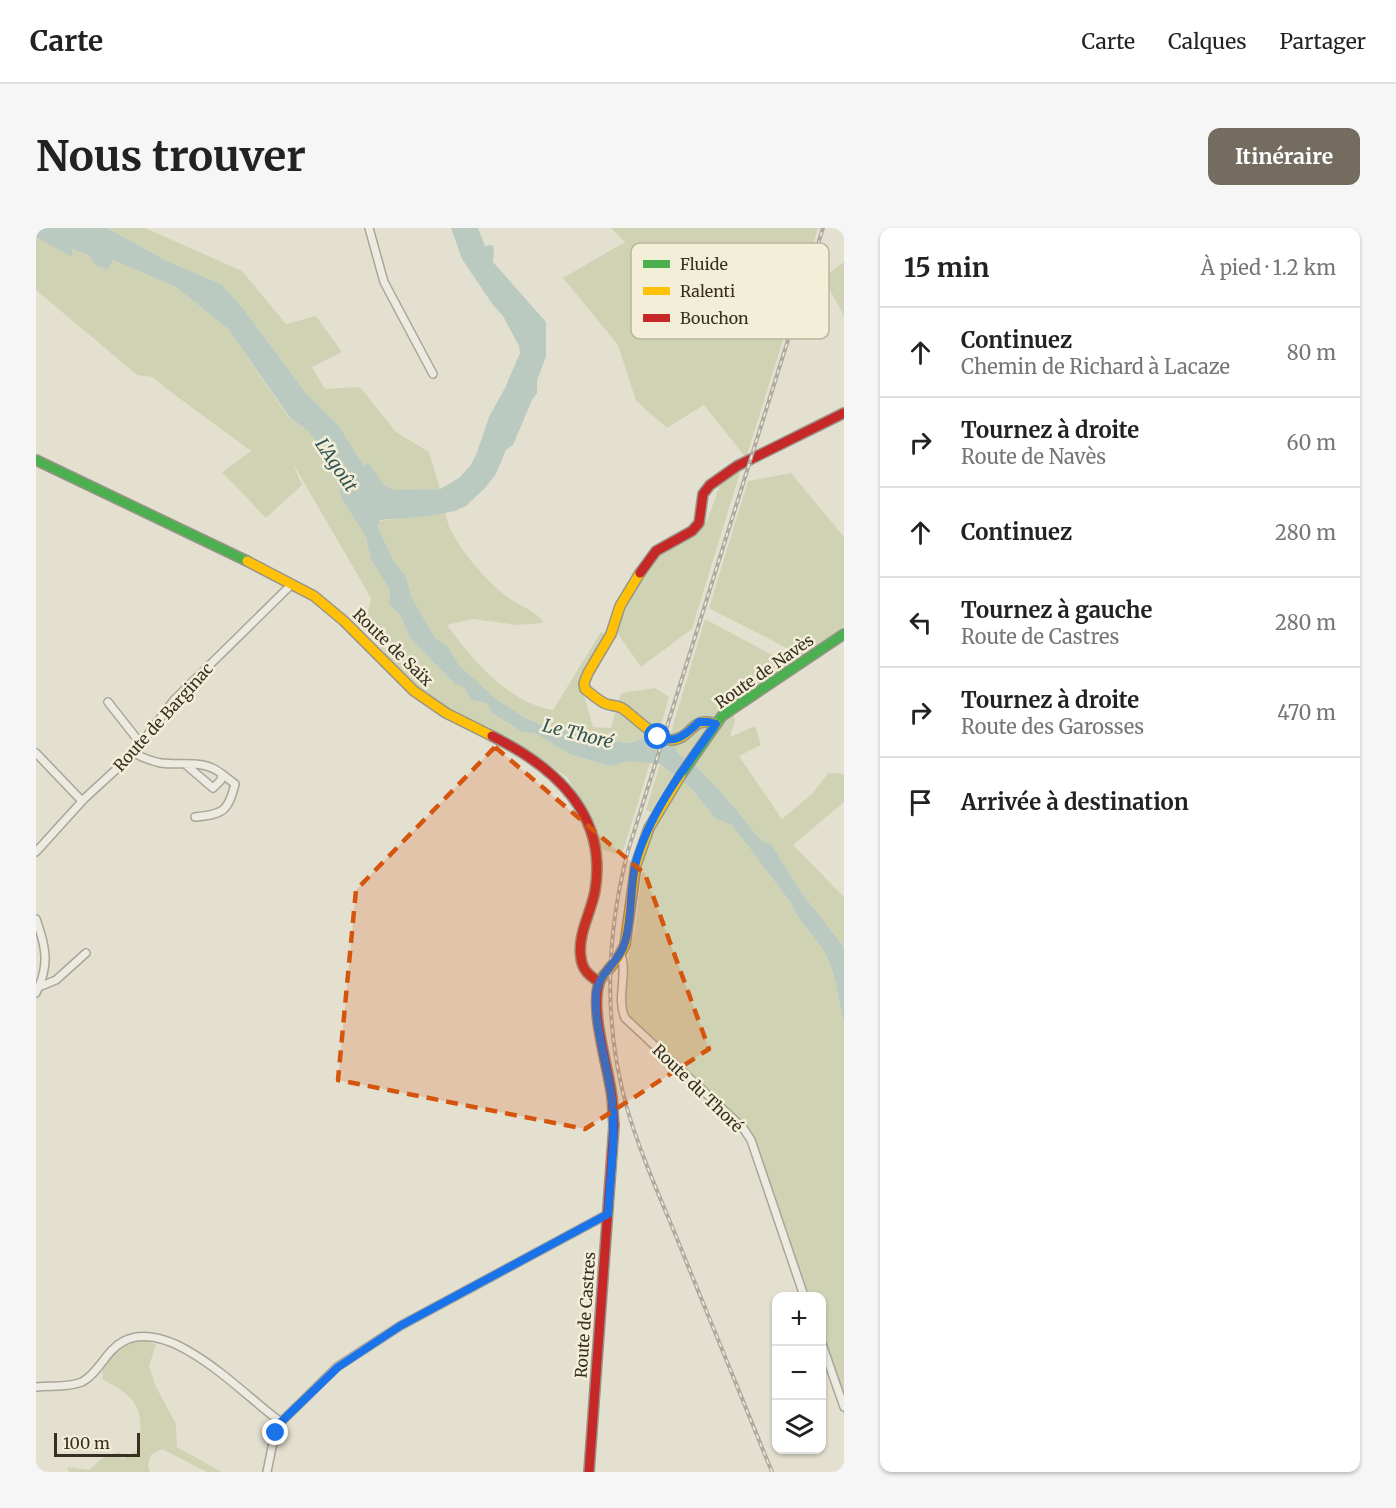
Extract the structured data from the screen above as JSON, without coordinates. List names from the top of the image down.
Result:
{
  "streets": {
    "street": [
      "Route de Saïx",
      "Route de Navès",
      "Route de Barginac",
      "Route du Thoré",
      "Route de Castres"
    ]
  },
  "crossings": [
    ["Route de Saïx", "Route de Barginac"],
    ["Route de Saïx", "Route de Castres"],
    ["Route de Navès", "Route du Thoré"]
  ],
  "water": ["L'Agoût", "Le Thoré"],
  "legend": ["Fluide", "Ralenti", "Bouchon"],
  "scale_bar": "100 m",
  "page": {
    "header": "Carte",
    "nav": ["Carte", "Calques", "Partager"],
    "buttons": "Itinéraire",
    "title": "Nous trouver",
    "heading": ["15 min", "À pied · 1.2 km"],
    "list": [
      ["Continuez", "Chemin de Richard à Lacaze", "80 m"],
      ["Tournez à droite", "Route de Navès", "60 m"],
      ["Continuez", "280 m"],
      ["Tournez à gauche", "Route de Castres", "280 m"],
      ["Tournez à droite", "Route des Garosses", "470 m"],
      "Arrivée à destination"
    ],
    "map_buttons": ["+", "−"],
    "scale": "100 m"
  }
}
